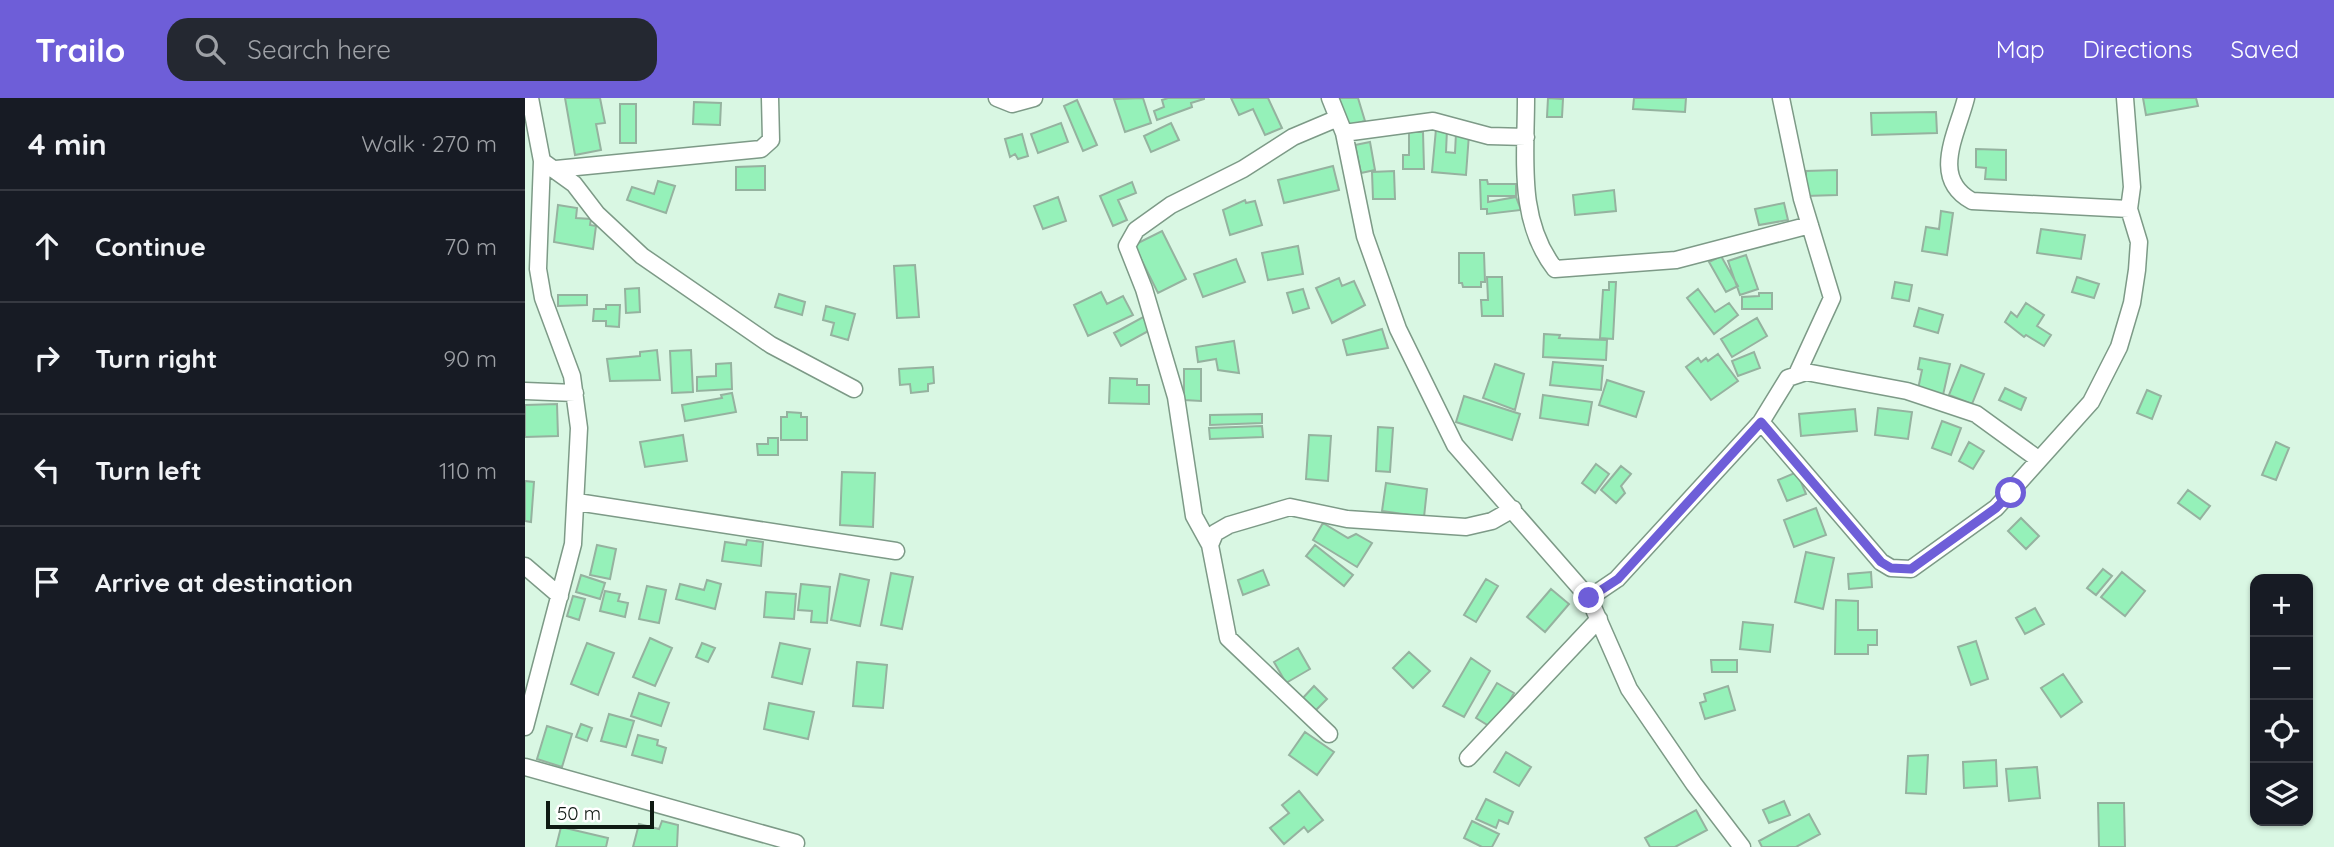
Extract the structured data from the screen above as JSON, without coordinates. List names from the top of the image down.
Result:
{
  "scale_bar": "50 m",
  "page": {
    "header": "Trailo",
    "search": "Search here",
    "nav": ["Map", "Directions", "Saved"],
    "heading": ["4 min", "Walk · 270 m"],
    "list": [
      ["Continue", "70 m"],
      ["Turn right", "90 m"],
      ["Turn left", "110 m"],
      "Arrive at destination"
    ],
    "map_buttons": ["+", "−"],
    "scale": "50 m"
  }
}
